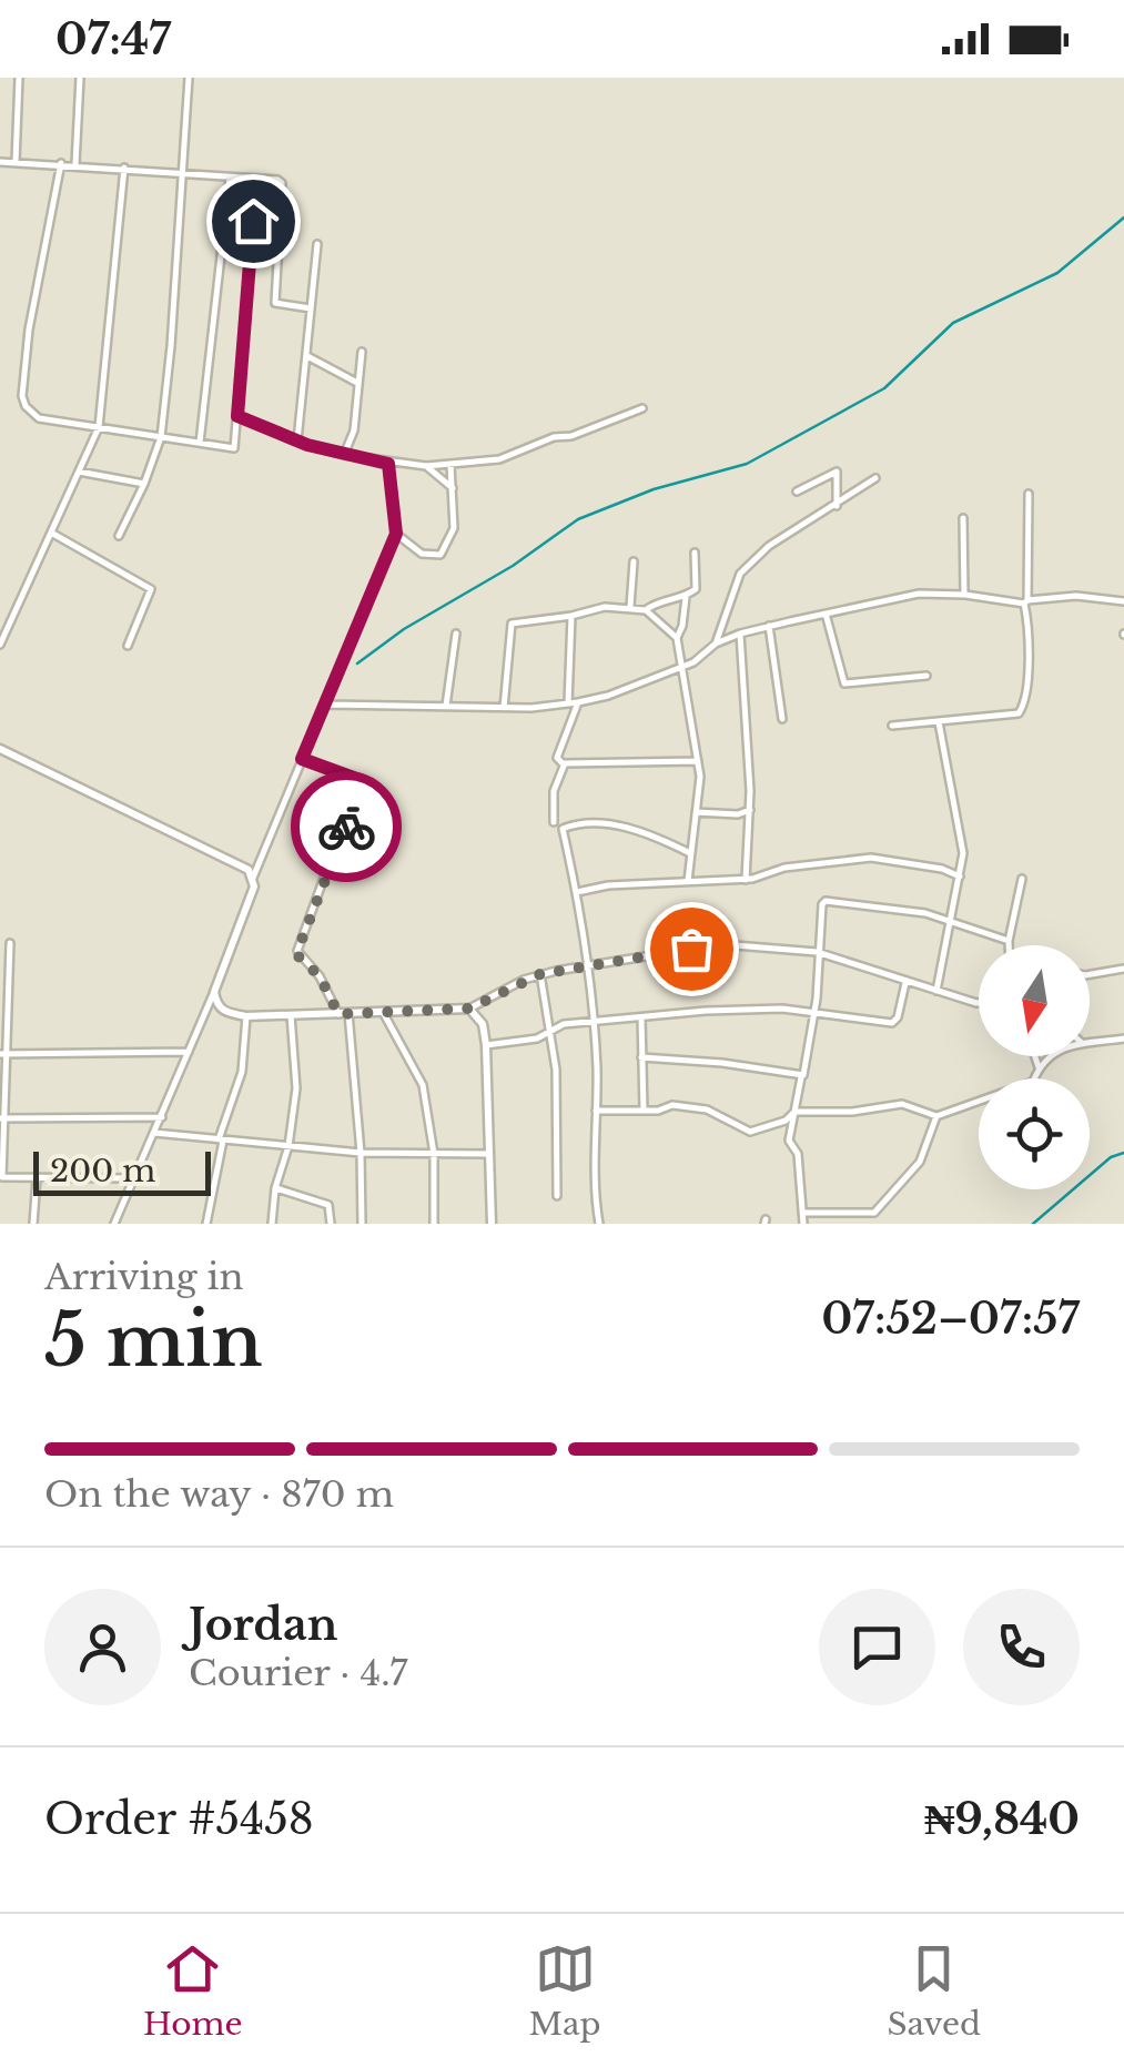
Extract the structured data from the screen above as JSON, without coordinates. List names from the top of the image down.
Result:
{
  "scale_bar": "200 m",
  "north": "bottom",
  "page": {
    "status": "07:47",
    "scale": "200 m",
    "heading": ["5 min", "Arriving in", "07:52–07:57"],
    "panel": [
      "Jordan",
      "Courier · 4.7",
      "Order #5458",
      "₦9,840"
    ],
    "bar": "On the way · 870 m",
    "tabs": ["Home", "Map", "Saved"]
  }
}
